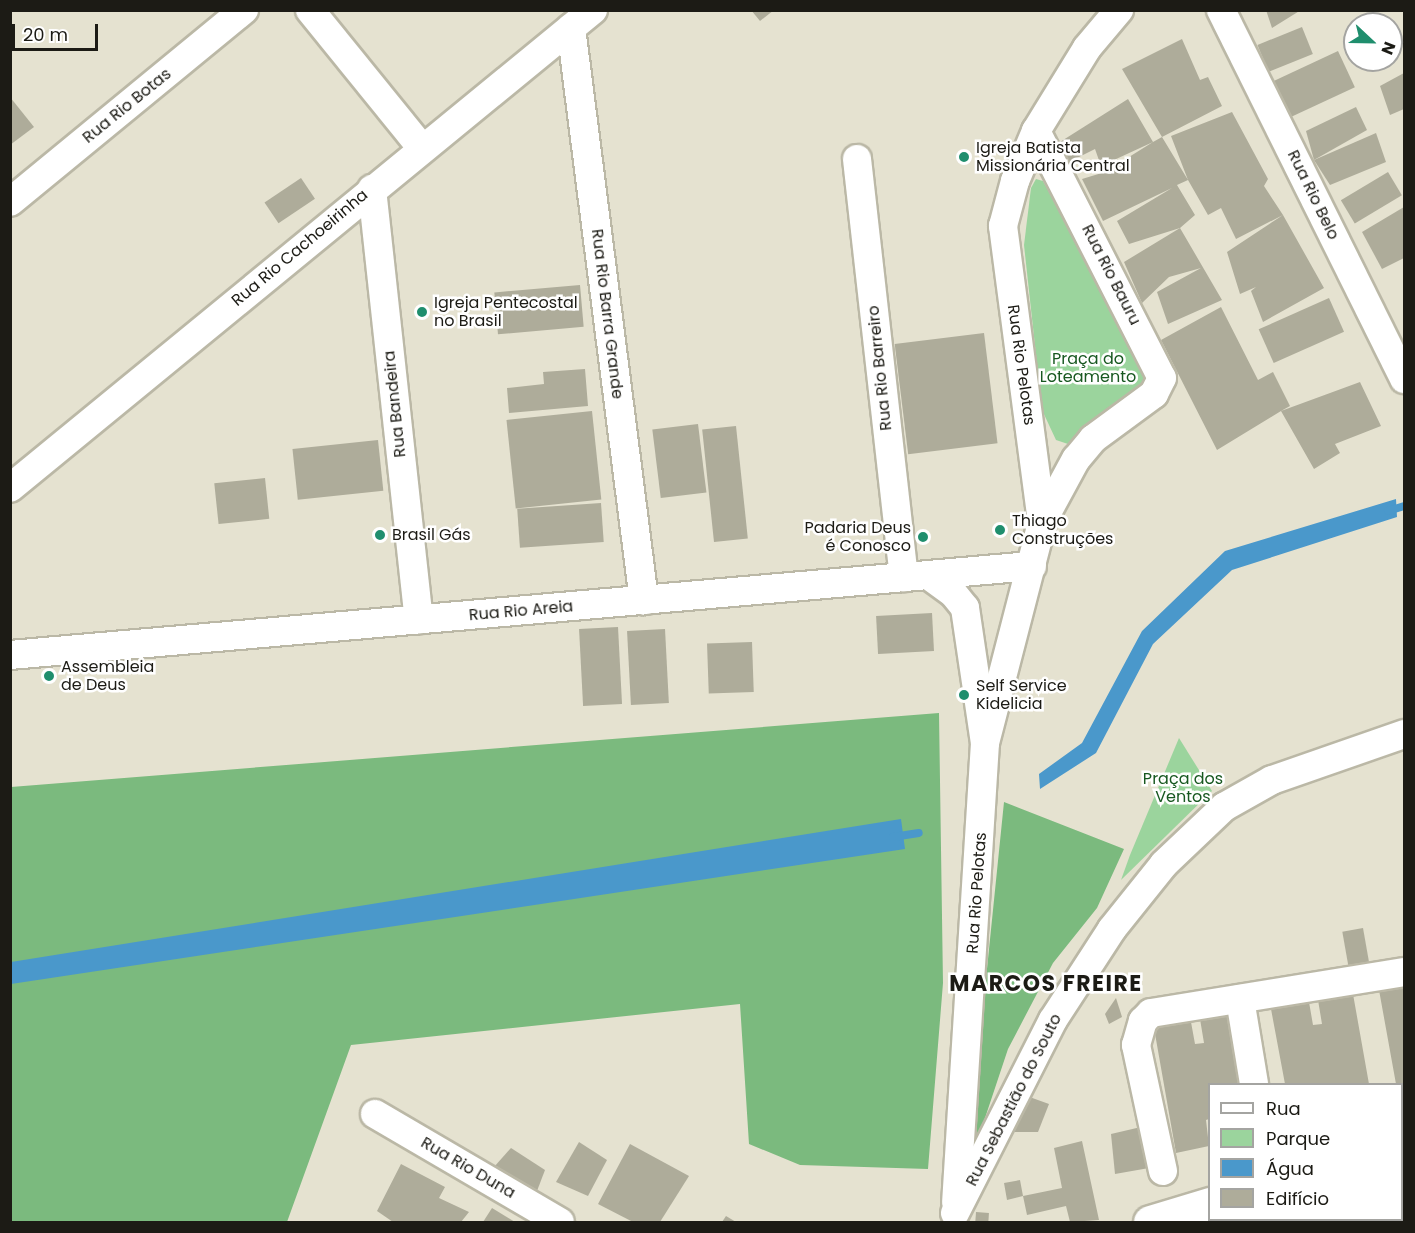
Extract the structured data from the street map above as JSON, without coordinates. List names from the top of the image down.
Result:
{
  "streets": {
    "street": [
      "Rua Rio Botas",
      "Rua Rio Belo",
      "Rua Rio Cachoeirinha",
      "Rua Rio Bauru",
      "Rua Rio Barra Grande",
      "Rua Rio Pelotas",
      "Rua Rio Barreiro",
      "Rua Bandeira",
      "Rua Rio Areia",
      "Rua Sebastião do Souto",
      "Rua Rio Duna"
    ]
  },
  "crossings": [
    ["Rua Rio Cachoeirinha", "Rua Rio Barra Grande"],
    ["Rua Rio Cachoeirinha", "Rua Bandeira"],
    ["Rua Rio Bauru", "Rua Rio Pelotas"],
    ["Rua Rio Barra Grande", "Rua Rio Areia"],
    ["Rua Rio Pelotas", "Rua Rio Barreiro"],
    ["Rua Rio Pelotas", "Rua Rio Areia"],
    ["Rua Rio Pelotas", "Rua Sebastião do Souto"],
    ["Rua Rio Barreiro", "Rua Rio Areia"],
    ["Rua Bandeira", "Rua Rio Areia"]
  ],
  "districts": ["MARCOS FREIRE"],
  "parks": ["Praça do Loteamento", "Praça dos Ventos"],
  "places": [
    "Igreja Batista Missionária Central",
    "Igreja Pentecostal no Brasil",
    "Thiago Construções",
    "Brasil Gás",
    "Padaria Deus é Conosco",
    "Assembleia de Deus",
    "Self Service Kidelicia"
  ],
  "legend": [
    "Rua",
    "Parque",
    "Água",
    "Edifício"
  ],
  "scale_bar": "20 m",
  "north": "right"
}
